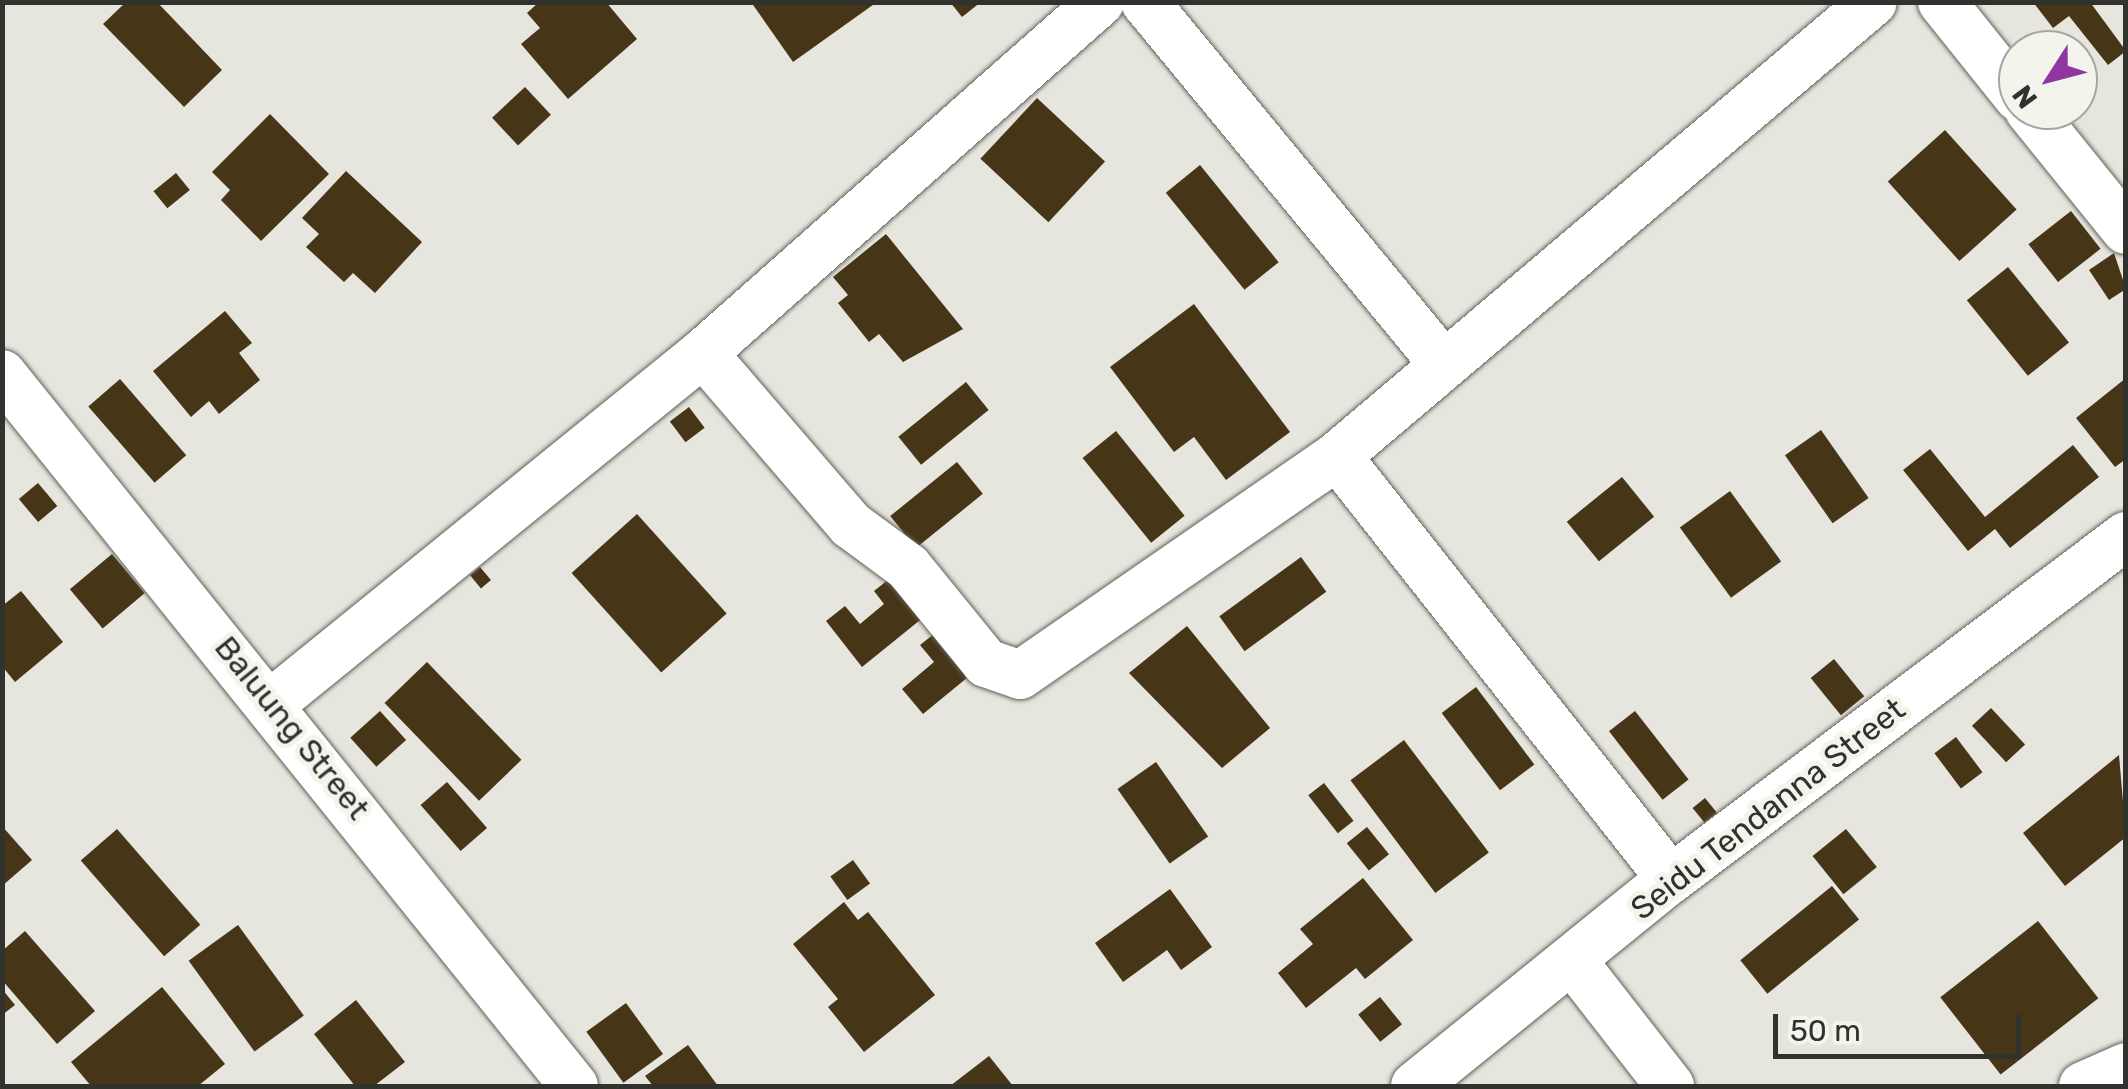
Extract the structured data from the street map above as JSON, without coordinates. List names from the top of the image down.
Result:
{
  "streets": {
    "street": ["Baluung Street", "Seidu Tendanna Street"]
  },
  "scale_bar": "50 m",
  "north": "bottom left"
}
